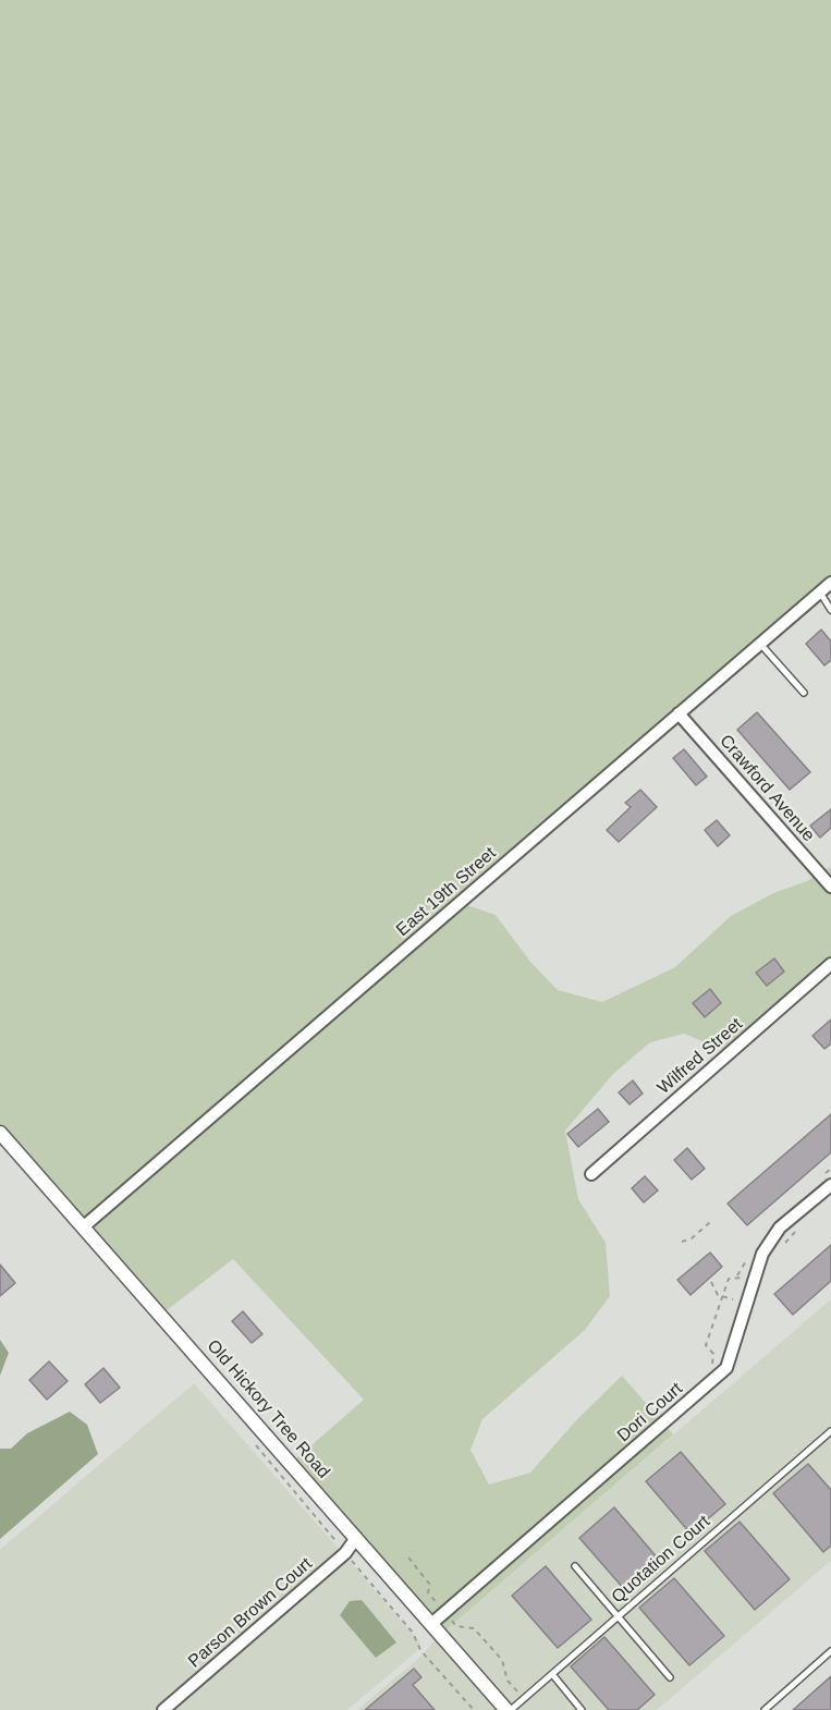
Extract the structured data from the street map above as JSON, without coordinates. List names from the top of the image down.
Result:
{
  "streets": {
    "street": [
      "Crawford Avenue",
      "East 19th Street",
      "Wilfred Street",
      "Old Hickory Tree Road",
      "Dori Court",
      "Parson Brown Court"
    ],
    "lane": ["Quotation Court"]
  },
  "crossings": [
    ["Crawford Avenue", "East 19th Street"],
    ["East 19th Street", "Old Hickory Tree Road"],
    ["Old Hickory Tree Road", "Dori Court"],
    ["Old Hickory Tree Road", "Quotation Court"],
    ["Old Hickory Tree Road", "Parson Brown Court"]
  ]
}
